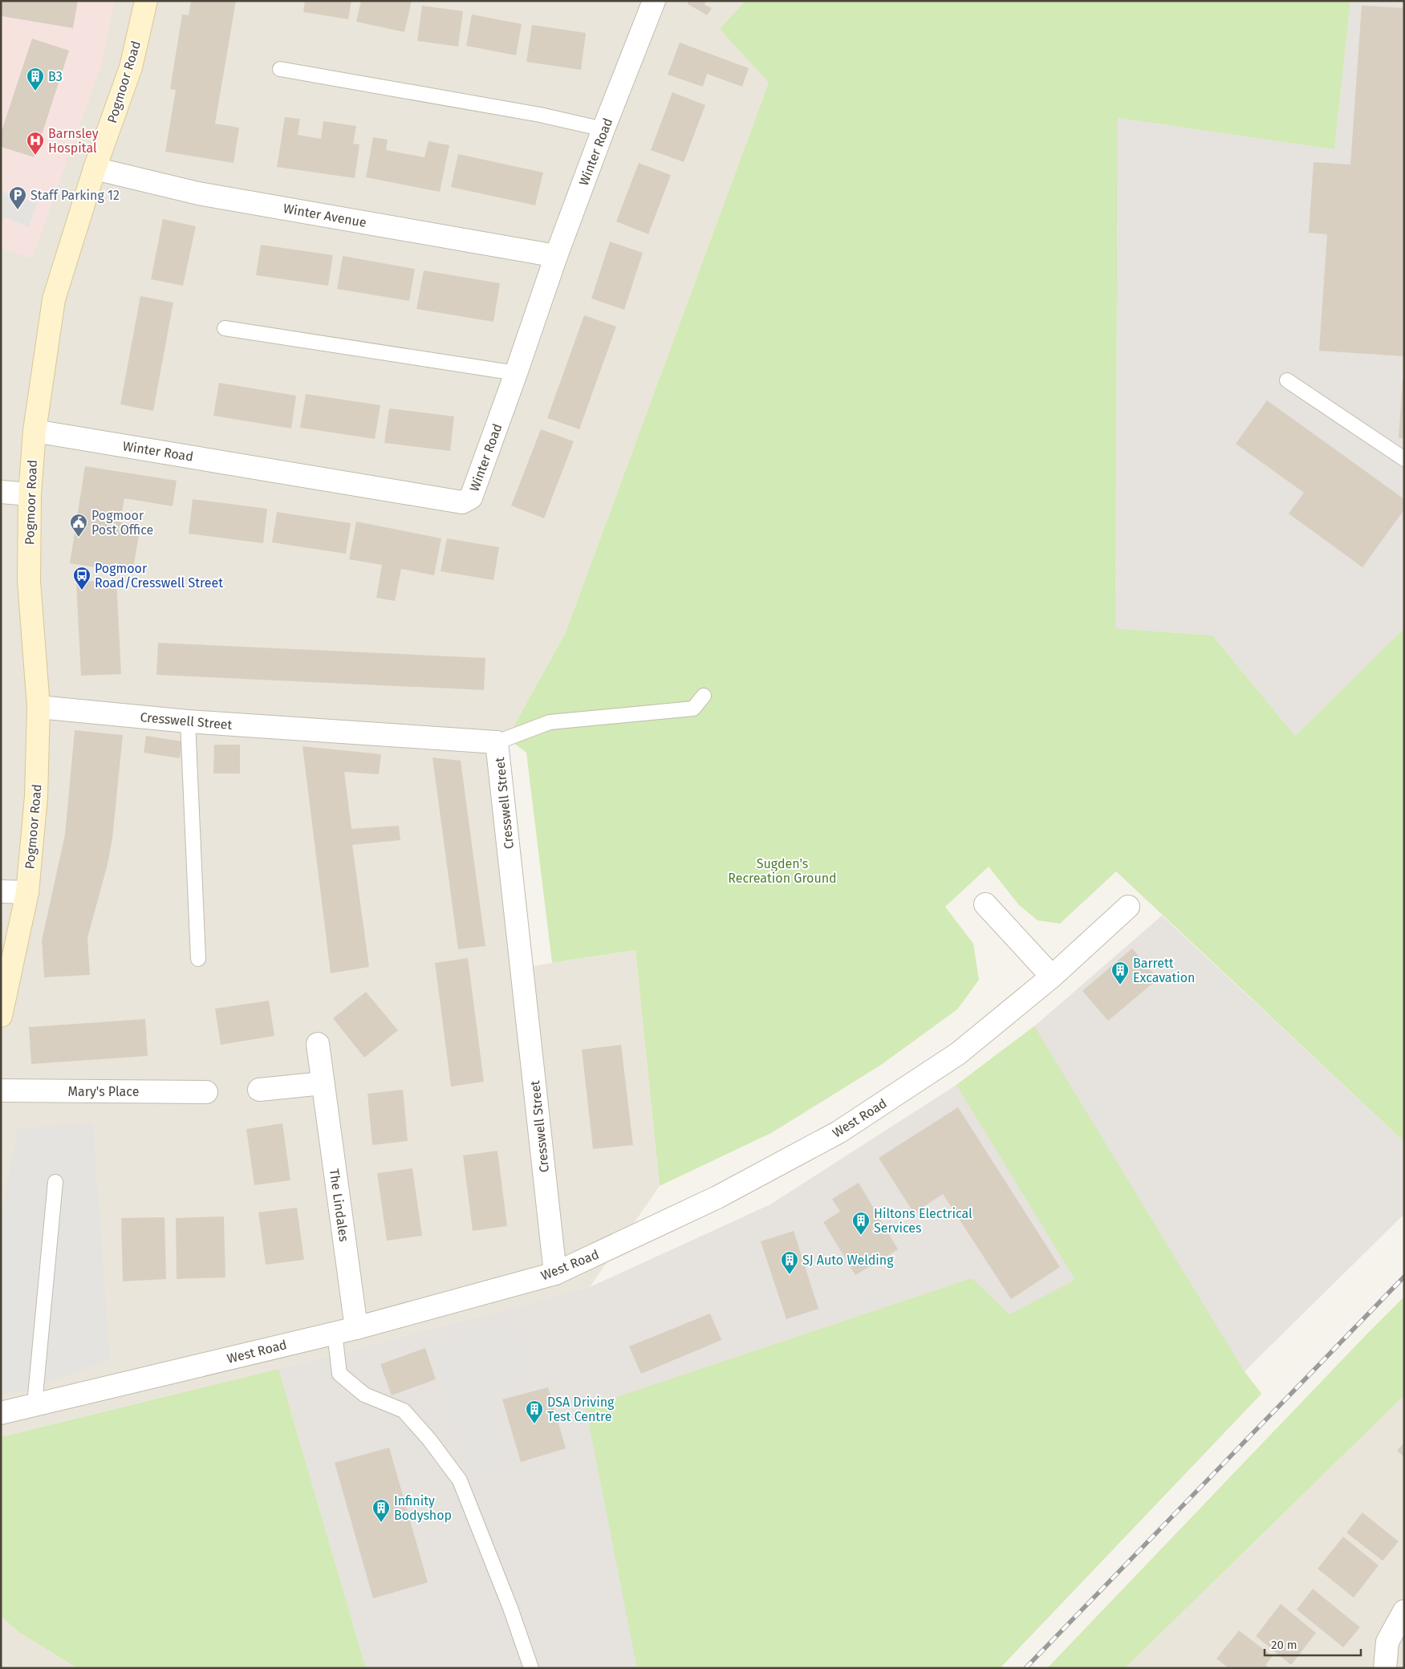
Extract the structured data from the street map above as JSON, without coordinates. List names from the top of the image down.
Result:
{
  "streets": {
    "street": [
      "Pogmoor Road",
      "Winter Road",
      "Winter Avenue",
      "Cresswell Street",
      "Mary's Place",
      "West Road",
      "The Lindales"
    ]
  },
  "crossings": [
    ["Pogmoor Road", "Winter Road"],
    ["Pogmoor Road", "Winter Avenue"],
    ["Pogmoor Road", "Cresswell Street"],
    ["Winter Road", "Winter Avenue"],
    ["Cresswell Street", "West Road"],
    ["West Road", "The Lindales"]
  ],
  "parks": ["Sugden's Recreation Ground"],
  "places": {
    "building": [
      "B3",
      "Barrett Excavation",
      "Hiltons Electrical Services",
      "SJ Auto Welding",
      "DSA Driving Test Centre",
      "Infinity Bodyshop"
    ],
    "hospital": ["Barnsley Hospital"],
    "parking": ["Staff Parking 12"],
    "public building": ["Pogmoor Post Office"],
    "bus stop": ["Pogmoor Road/Cresswell Street"]
  },
  "scale_bar": "20 m"
}
